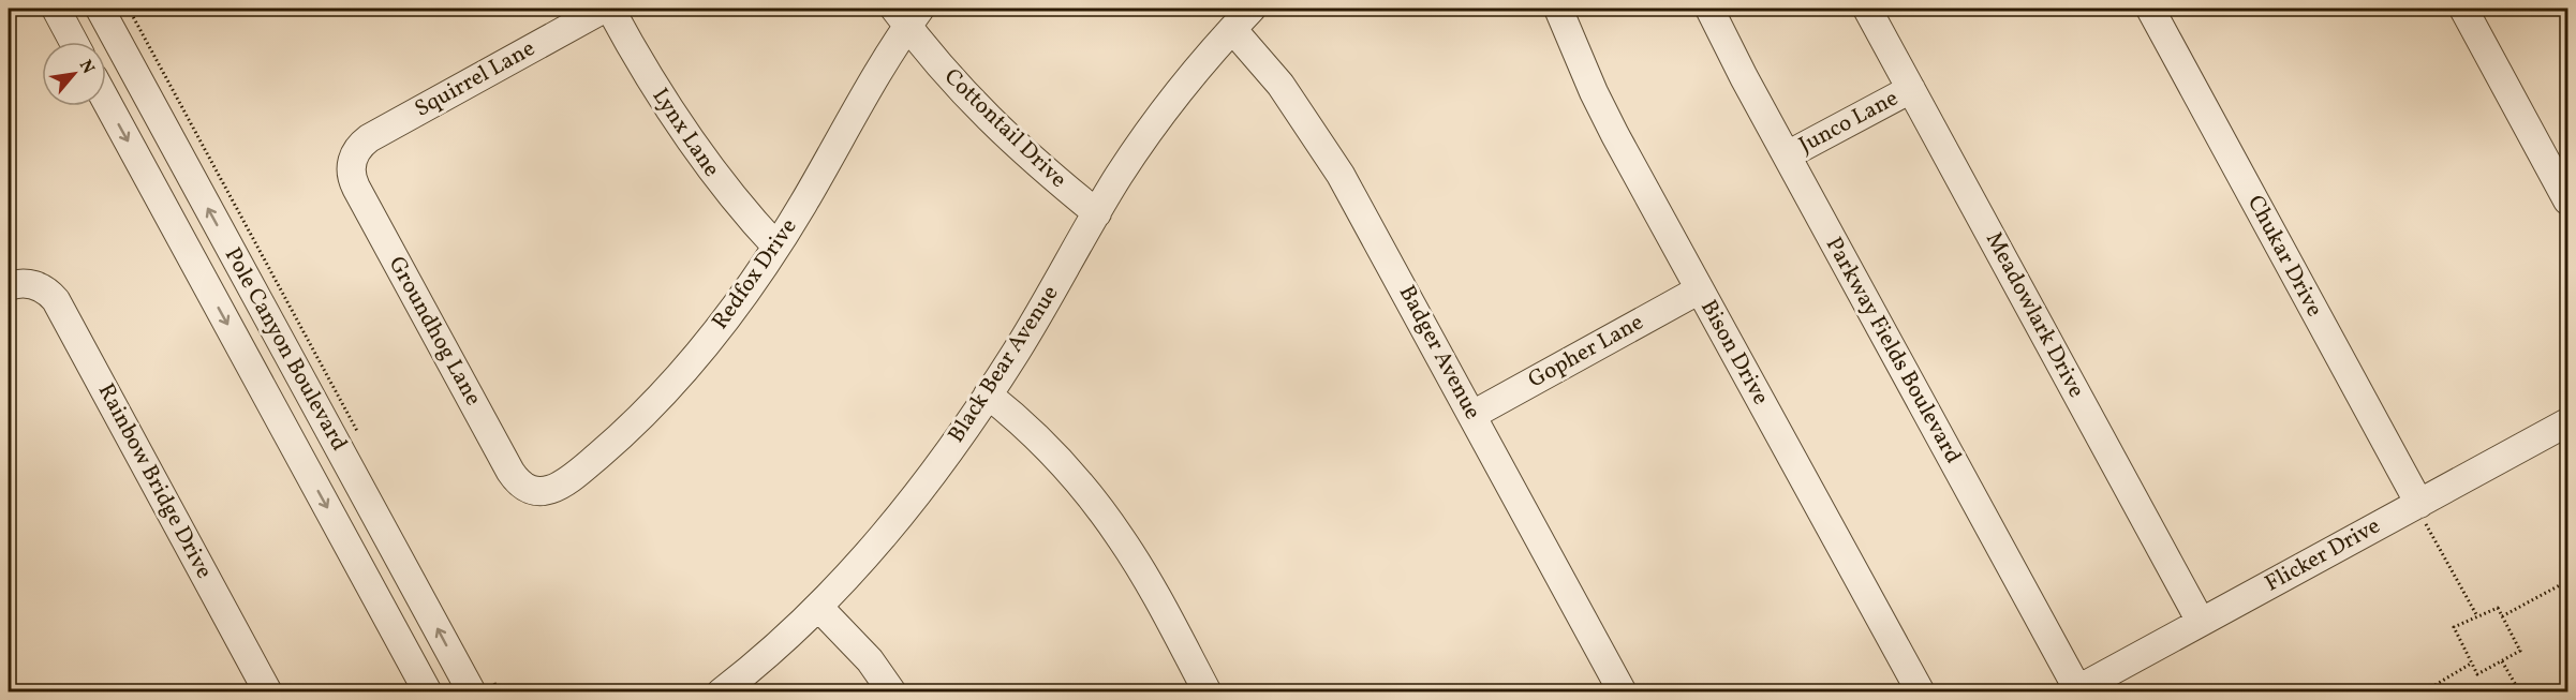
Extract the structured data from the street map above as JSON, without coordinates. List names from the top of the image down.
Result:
{
  "streets": {
    "street": [
      "Squirrel Lane",
      "Junco Lane",
      "Cottontail Drive",
      "Lynx Lane",
      "Chukar Drive",
      "Redfox Drive",
      "Meadowlark Drive",
      "Groundhog Lane",
      "Pole Canyon Boulevard",
      "Parkway Fields Boulevard",
      "Gopher Lane",
      "Badger Avenue",
      "Bison Drive",
      "Black Bear Avenue",
      "Rainbow Bridge Drive",
      "Flicker Drive"
    ]
  },
  "crossings": [
    ["Squirrel Lane", "Groundhog Lane"],
    ["Junco Lane", "Meadowlark Drive"],
    ["Junco Lane", "Parkway Fields Boulevard"],
    ["Cottontail Drive", "Redfox Drive"],
    ["Cottontail Drive", "Black Bear Avenue"],
    ["Lynx Lane", "Redfox Drive"],
    ["Chukar Drive", "Flicker Drive"],
    ["Redfox Drive", "Groundhog Lane"],
    ["Meadowlark Drive", "Flicker Drive"],
    ["Parkway Fields Boulevard", "Flicker Drive"],
    ["Gopher Lane", "Badger Avenue"],
    ["Gopher Lane", "Bison Drive"],
    ["Badger Avenue", "Black Bear Avenue"]
  ],
  "north": "top right"
}
